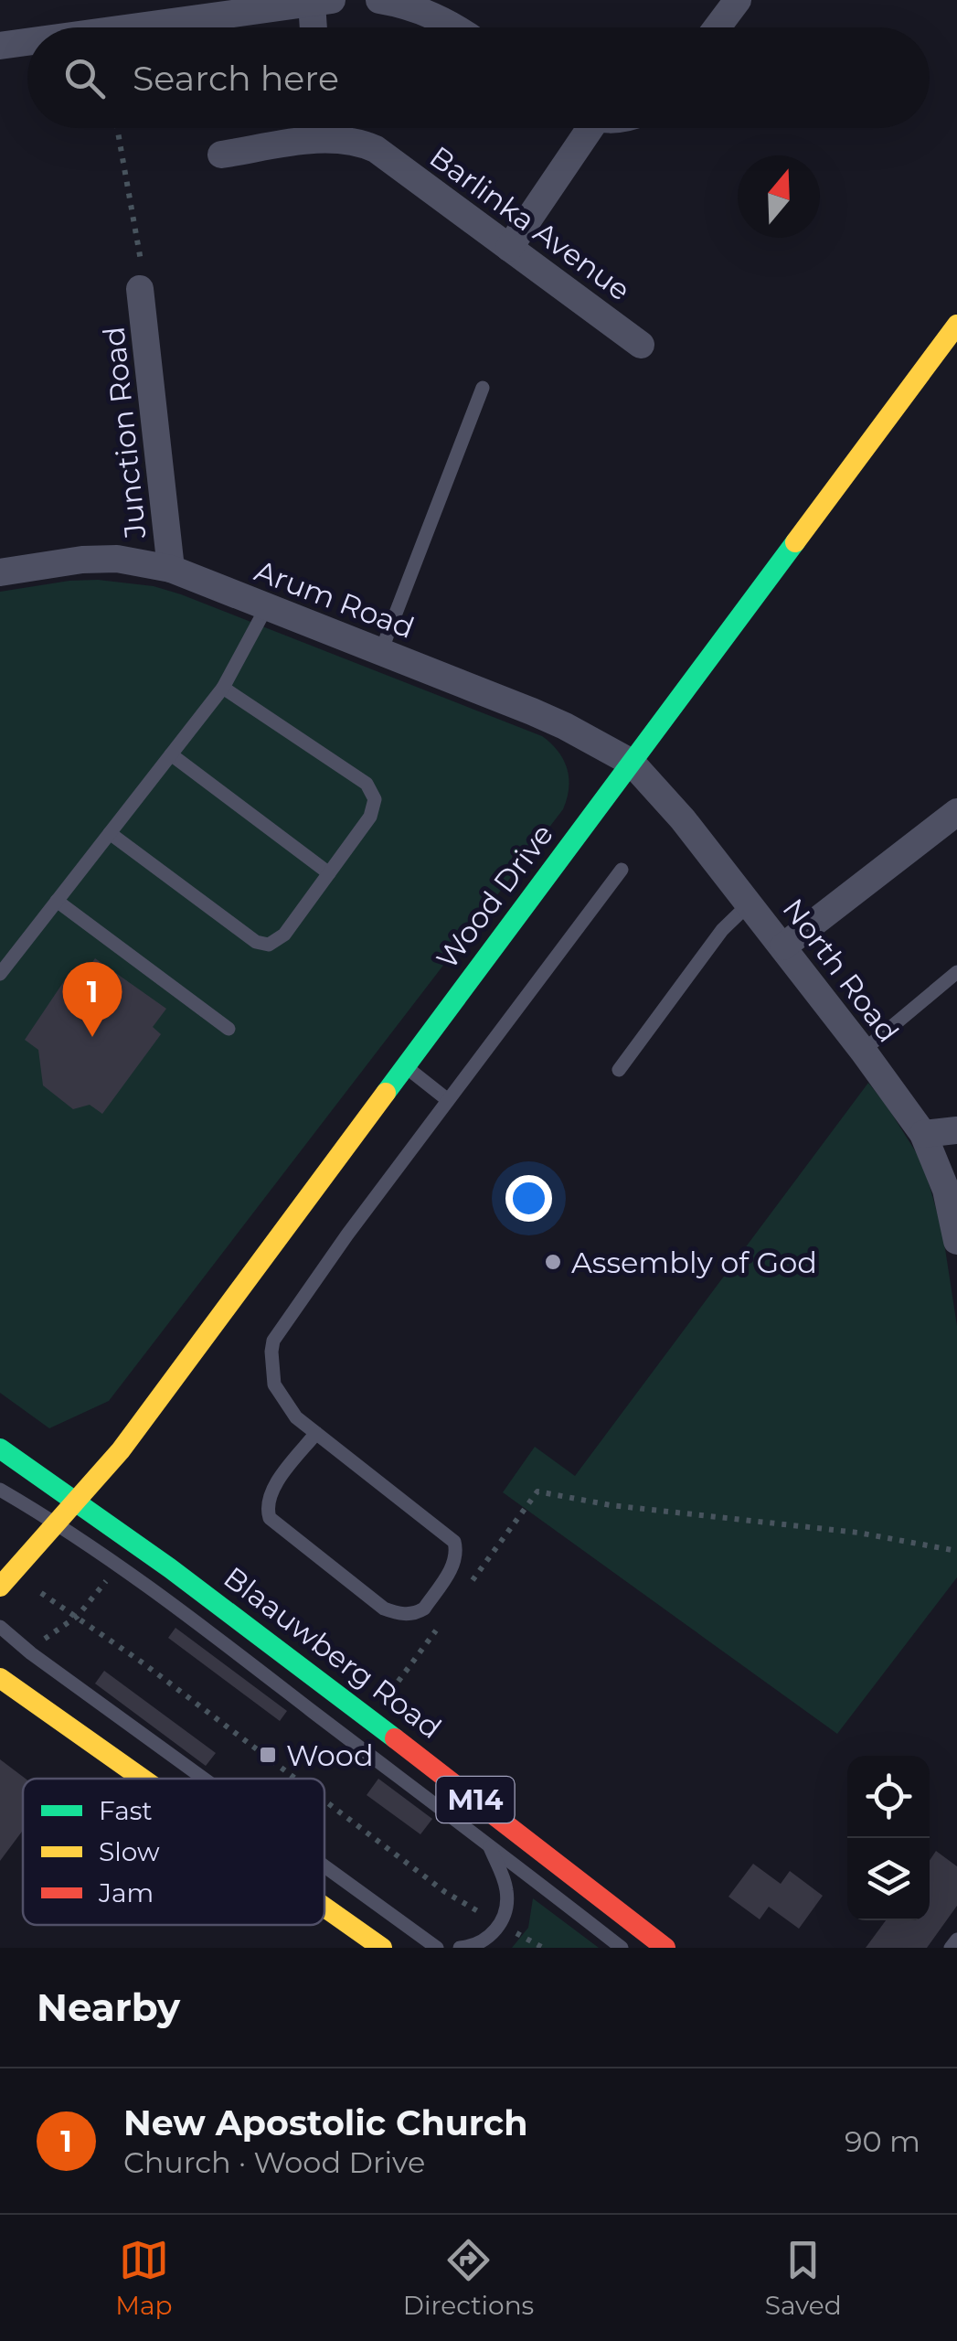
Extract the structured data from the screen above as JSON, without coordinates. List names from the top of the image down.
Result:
{
  "streets": {
    "street": [
      "Barlinka Avenue",
      "Junction Road",
      "Arum Road",
      "Wood Drive",
      "North Road",
      "Blaauwberg Road",
      "M14"
    ]
  },
  "crossings": [
    ["Junction Road", "Arum Road"],
    ["Arum Road", "Wood Drive"],
    ["Arum Road", "North Road"],
    ["Wood Drive", "North Road"],
    ["Wood Drive", "Blaauwberg Road"]
  ],
  "places": {
    "other": ["Assembly of God"],
    "transit": ["Wood"]
  },
  "legend": ["Fast", "Slow", "Jam"],
  "north": "top",
  "page": {
    "search": "Search here",
    "pins": "1",
    "heading": "Nearby",
    "list": [
      {
        "mark": "1",
        "name": "New Apostolic Church",
        "note": "Church · Wood Drive",
        "value": "90 m"
      }
    ],
    "nav": ["Map", "Directions", "Saved"]
  }
}
